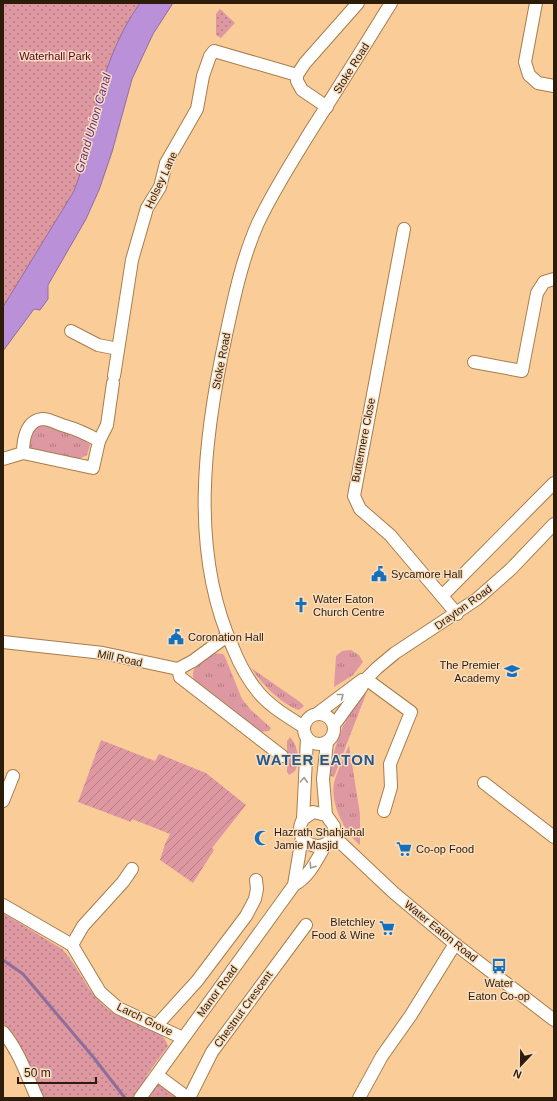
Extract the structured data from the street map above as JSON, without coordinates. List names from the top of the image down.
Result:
{
  "streets": {
    "street": [
      "Stoke Road",
      "Holsey Lane",
      "Buttermere Close",
      "Drayton Road",
      "Mill Road",
      "Water Eaton Road",
      "Manor Road",
      "Chestnut Crescent",
      "Larch Grove"
    ]
  },
  "crossings": [
    ["Stoke Road", "Drayton Road"],
    ["Buttermere Close", "Drayton Road"],
    ["Water Eaton Road", "Manor Road"],
    ["Manor Road", "Chestnut Crescent"],
    ["Manor Road", "Larch Grove"]
  ],
  "districts": ["WATER EATON"],
  "water": ["Grand Union Canal"],
  "parks": ["Waterhall Park"],
  "places": {
    "public building": ["Sycamore Hall", "Coronation Hall"],
    "church": ["Water Eaton Church Centre"],
    "school or university": ["The Premier Academy"],
    "mosque": ["Hazrath Shahjahal Jamie Masjid"],
    "supermarket": ["Co-op Food", "Bletchley Food & Wine"],
    "bus stop": ["Water Eaton Co-op"]
  },
  "scale_bar": "50 m",
  "north": "bottom"
}
